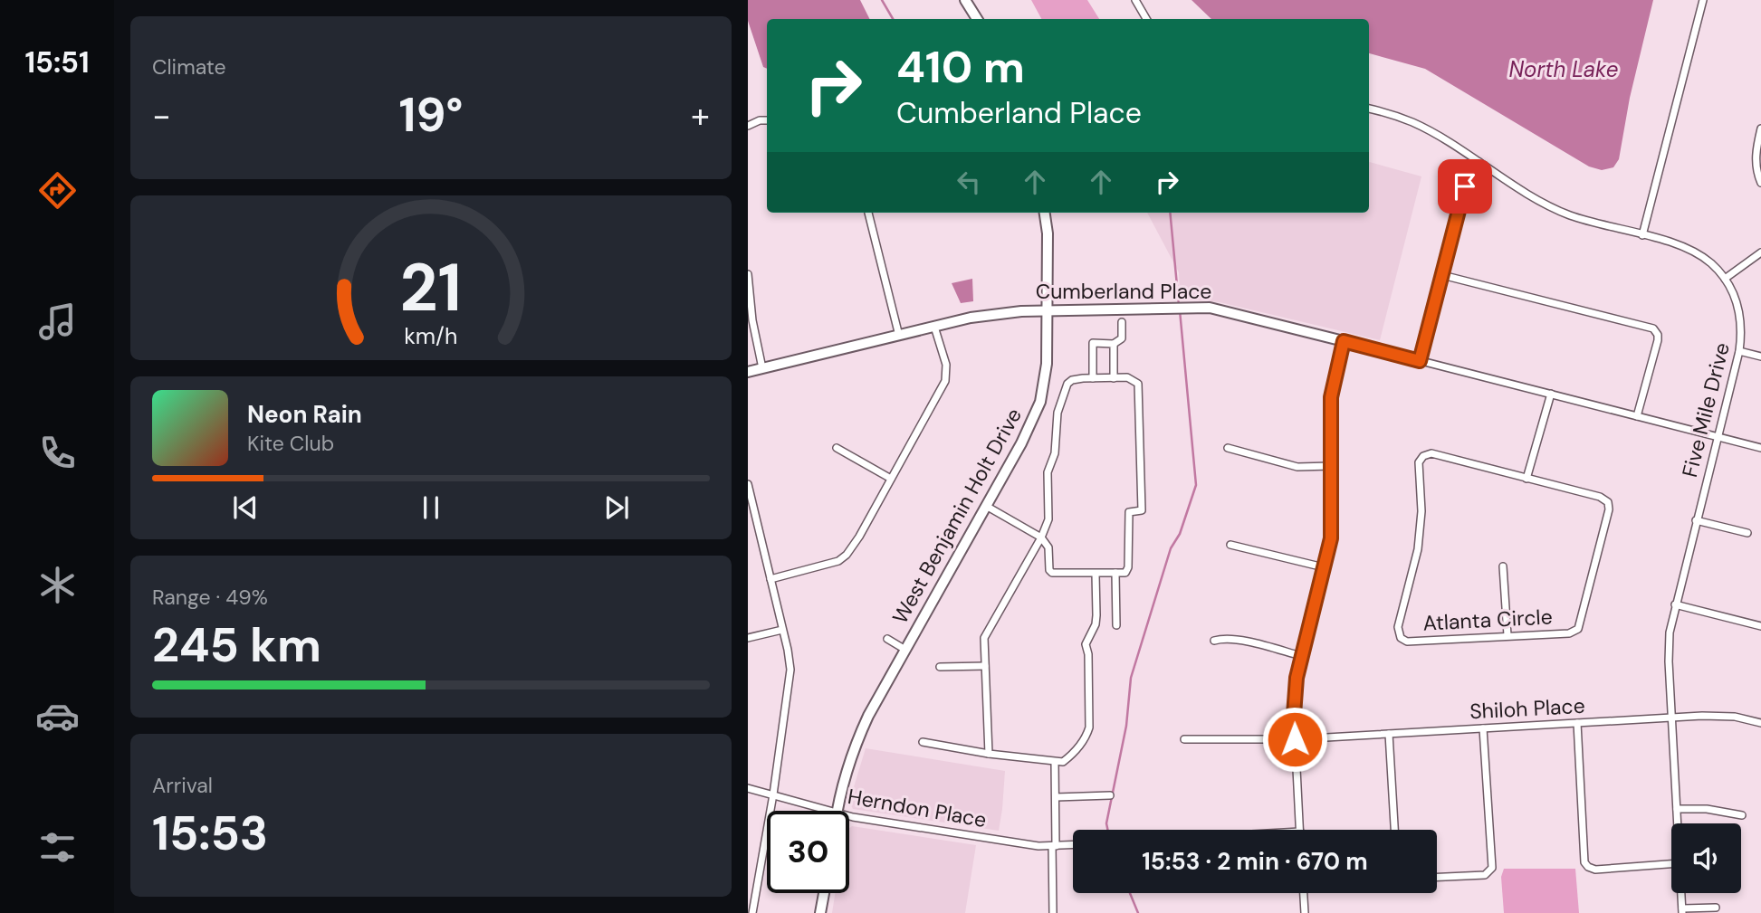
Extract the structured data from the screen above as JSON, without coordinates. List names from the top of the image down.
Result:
{
  "streets": {
    "street": [
      "Cumberland Place",
      "Five Mile Drive",
      "West Benjamin Holt Drive",
      "Atlanta Circle",
      "Shiloh Place",
      "Herndon Place"
    ]
  },
  "crossings": [
    ["Cumberland Place", "Five Mile Drive"],
    ["Cumberland Place", "West Benjamin Holt Drive"],
    ["Five Mile Drive", "Shiloh Place"]
  ],
  "water": ["North Lake"],
  "page": {
    "tabs": "15:51",
    "tile": [
      "Climate",
      ["Range · 49%", "245 km"],
      ["Arrival", "15:53"]
    ],
    "turn": ["410 m", "Cumberland Place"],
    "heat": ["−", "19°", "+"],
    "song": ["Neon Rain", "Kite Club"],
    "limit": "30",
    "trip": "15:53 · 2 min · 670 m",
    "gauge": ["21", "km/h"]
  }
}
